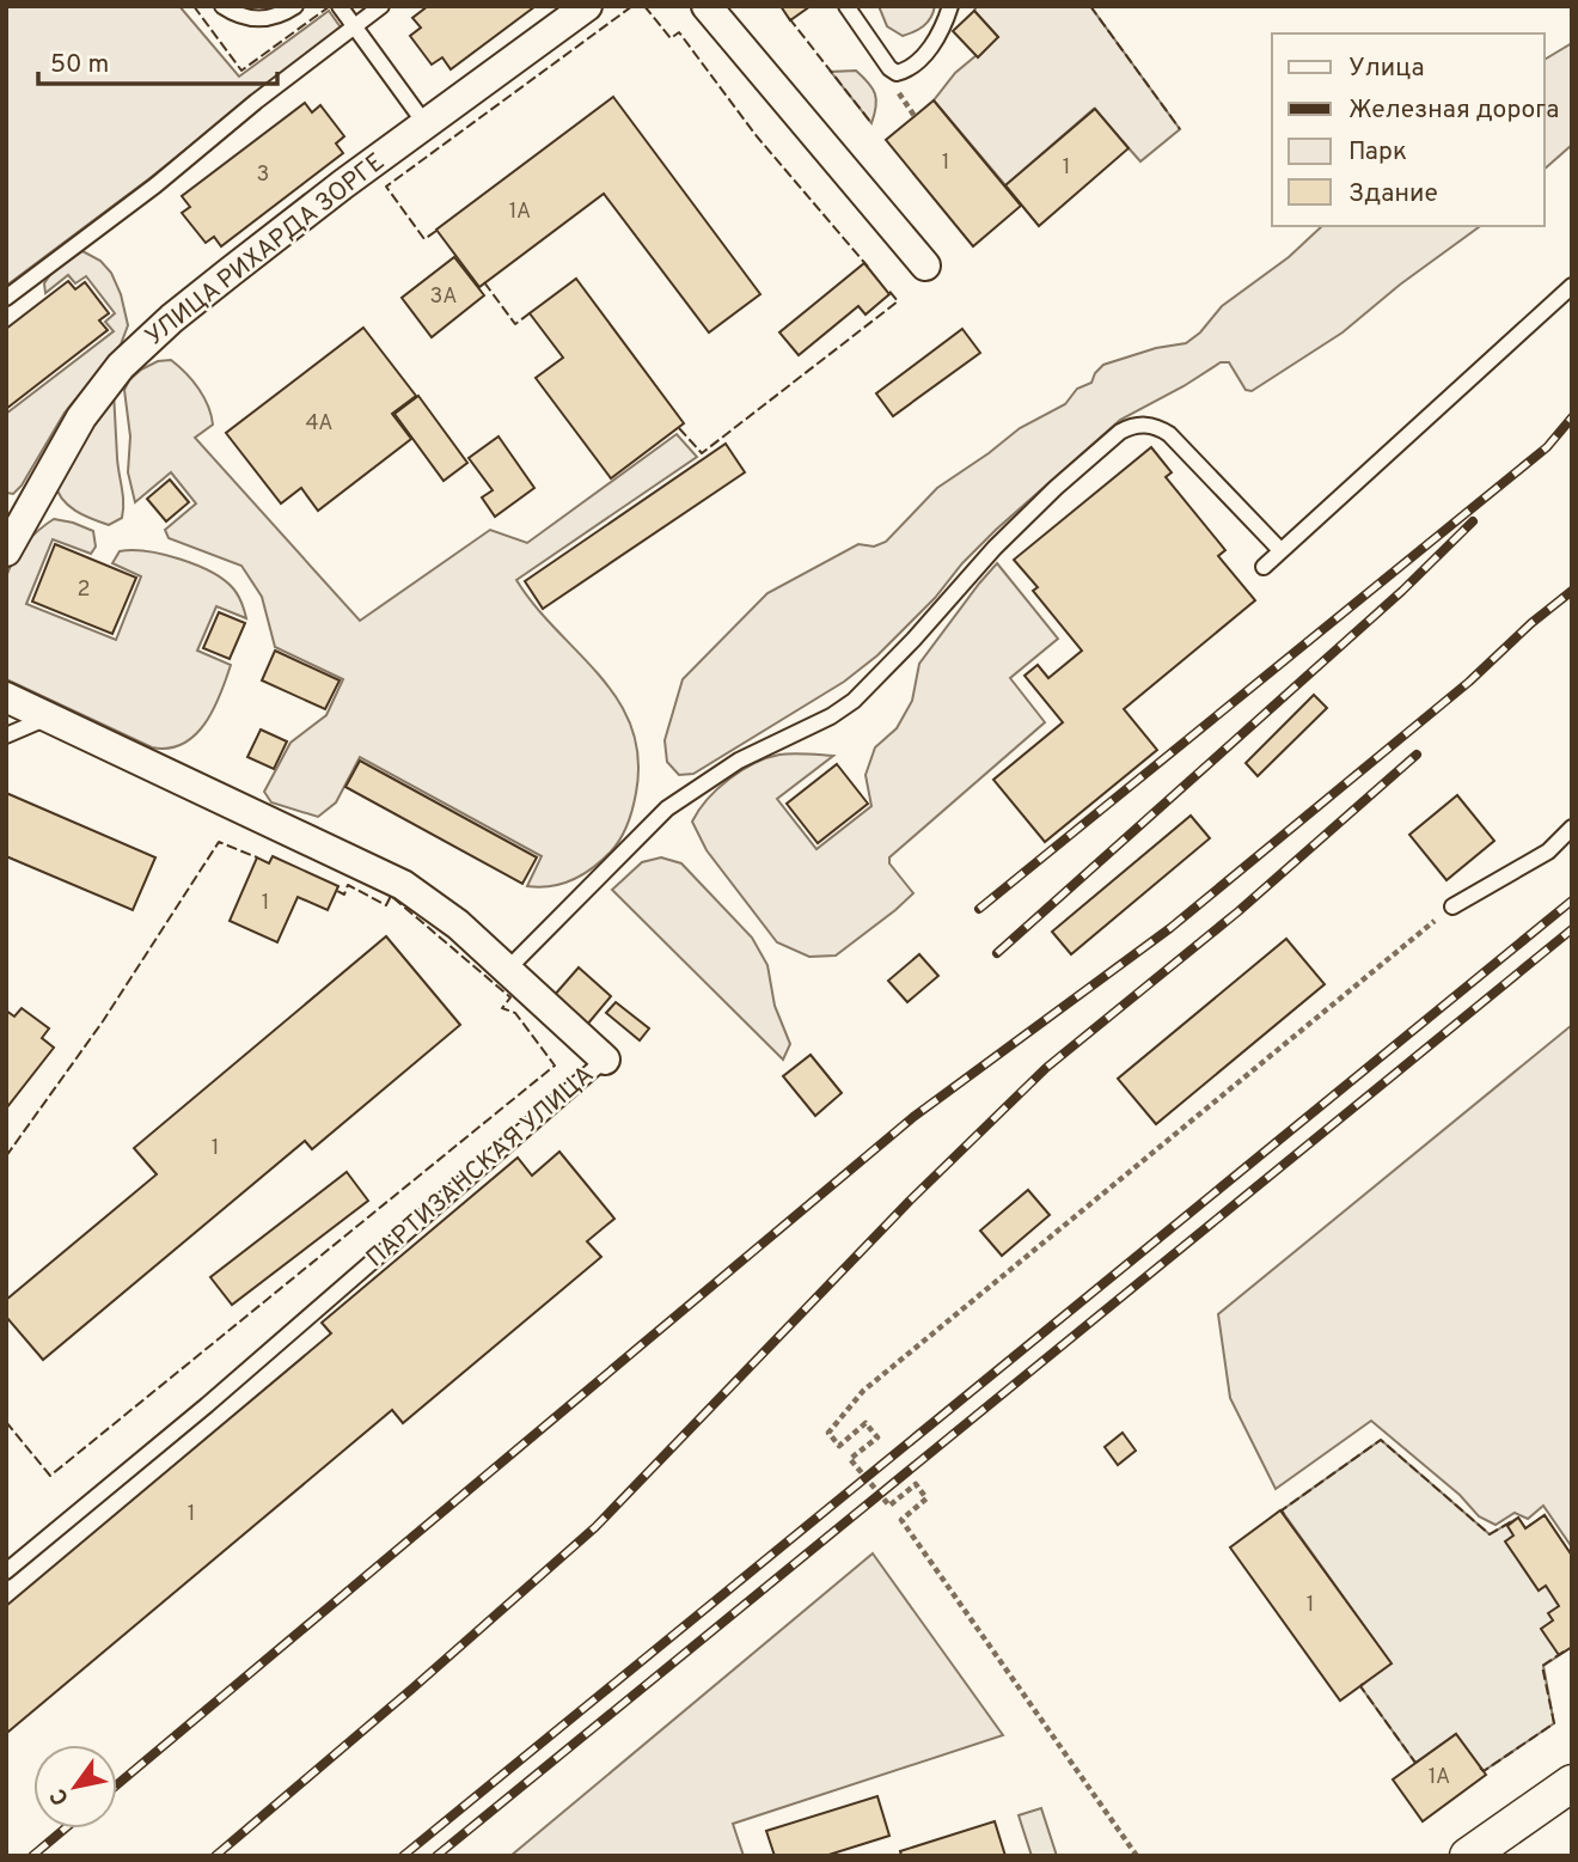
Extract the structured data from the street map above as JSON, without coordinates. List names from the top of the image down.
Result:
{
  "streets": {
    "street": ["УЛИЦА РИХАРДА ЗОРГЕ", "ПАРТИЗАНСКАЯ УЛИЦА"]
  },
  "house_numbers": [
    "1",
    "1",
    "3",
    "1А",
    "3А",
    "4А",
    "2",
    "1",
    "1",
    "1",
    "1",
    "1А"
  ],
  "legend": [
    "Улица",
    "Железная дорога",
    "Парк",
    "Здание"
  ],
  "scale_bar": "50 m",
  "north": "bottom left"
}
